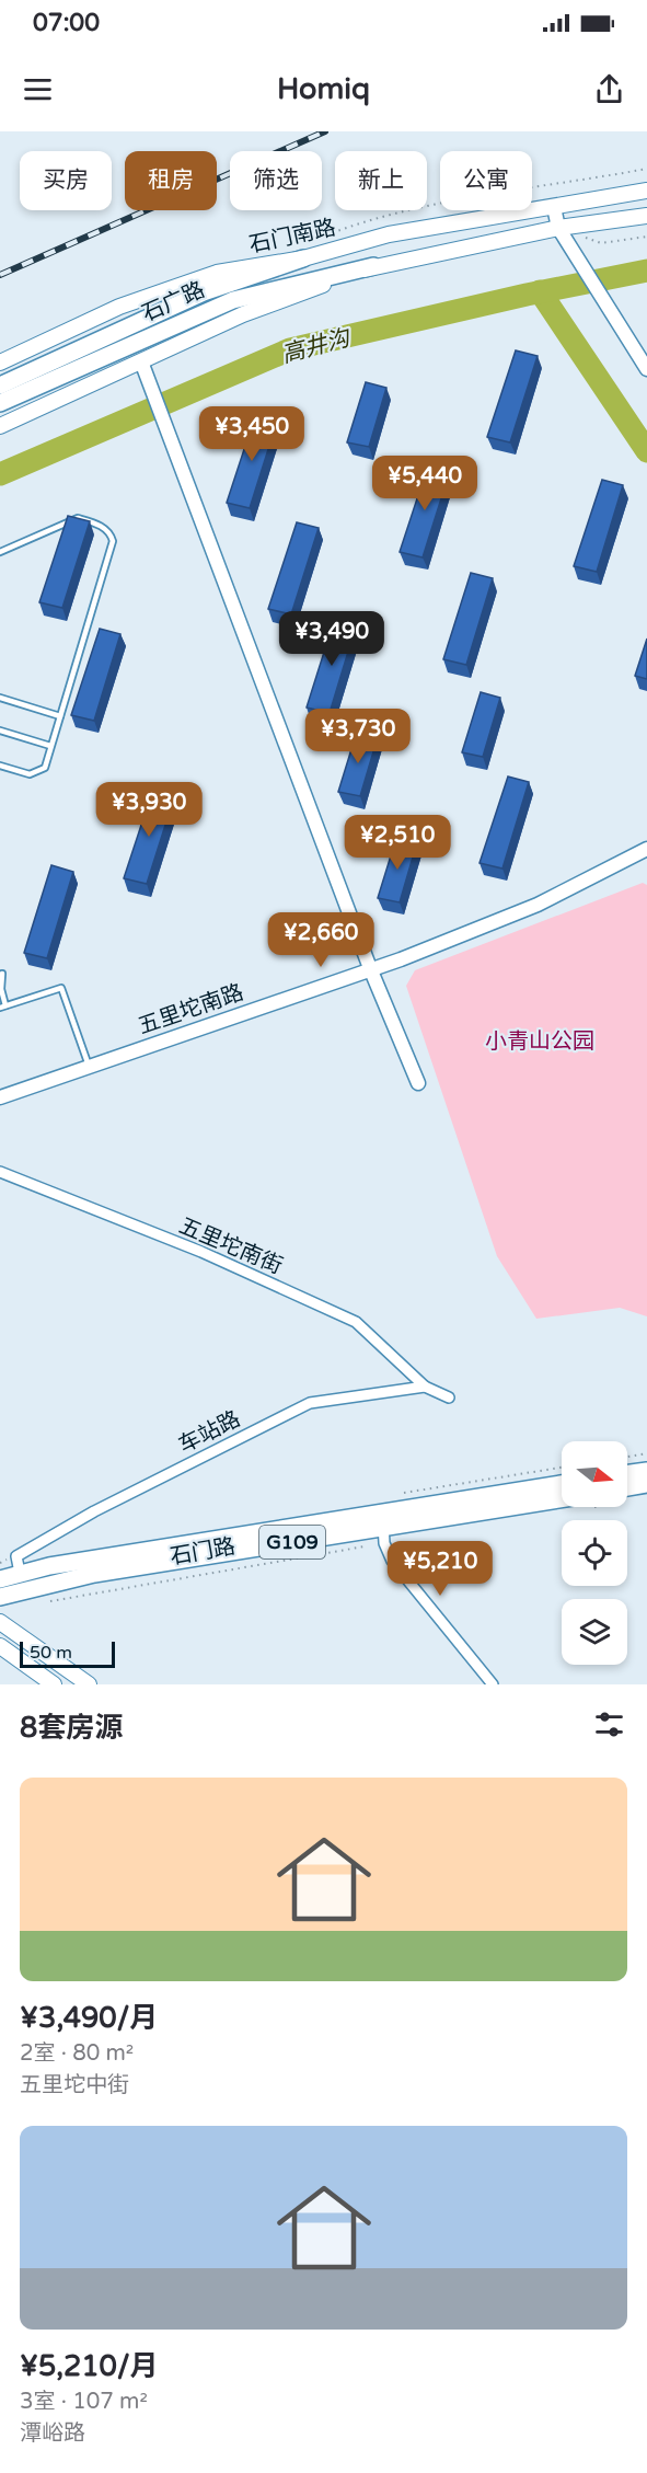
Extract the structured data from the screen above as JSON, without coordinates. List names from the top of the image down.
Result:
{
  "streets": {
    "main road": [
      "石门南路",
      "石广路",
      "G109",
      "石门路"
    ],
    "street": ["五里坨南路", "五里坨南街", "车站路"]
  },
  "crossings": [
    ["石门南路", "石广路"],
    ["五里坨南街", "车站路"],
    ["车站路", "石门路"]
  ],
  "water": ["高井沟"],
  "parks": ["小青山公园"],
  "scale_bar": "50 m",
  "north": "right",
  "page": {
    "status": "07:00",
    "header": "Homiq",
    "chip": [
      "买房",
      "租房",
      "筛选",
      "新上",
      "公寓"
    ],
    "price": [
      "¥3,450",
      "¥5,440",
      "¥3,490",
      "¥3,730",
      "¥3,930",
      "¥2,510",
      "¥2,660",
      "¥5,210"
    ],
    "scale": "50 m",
    "heading": "8套房源",
    "list": [
      {
        "name": "¥3,490/月",
        "note": "2室 · 80 m² · 五里坨中街"
      },
      {
        "name": "¥5,210/月",
        "note": "3室 · 107 m² · 潭峪路"
      }
    ]
  }
}
